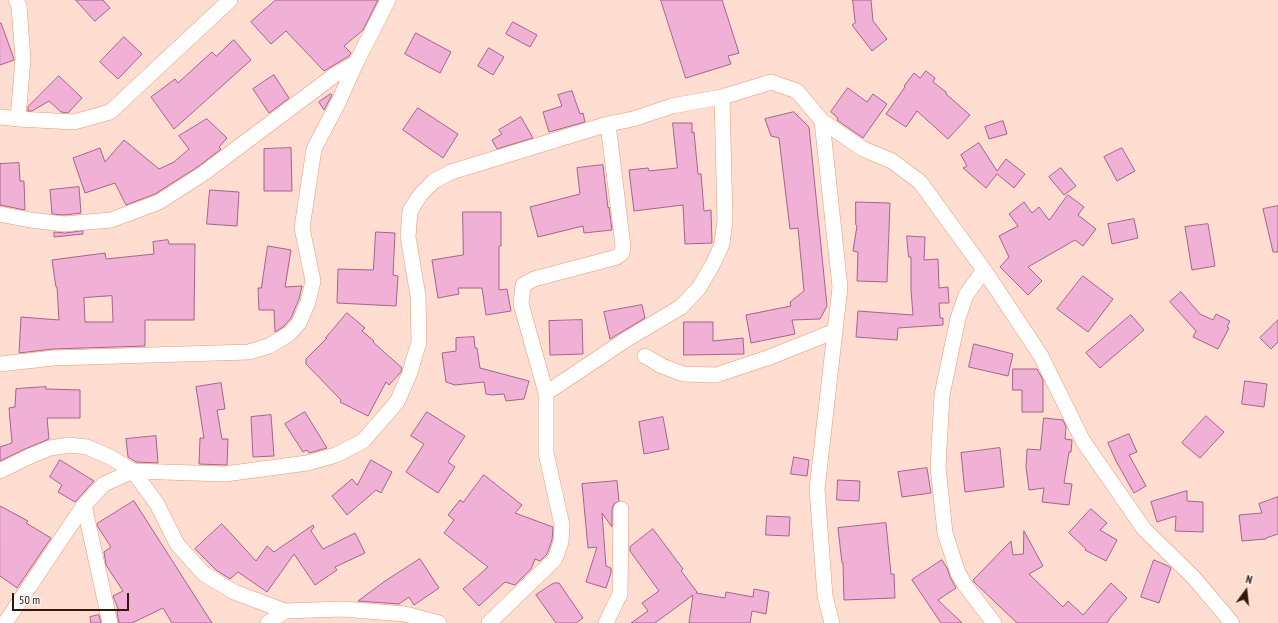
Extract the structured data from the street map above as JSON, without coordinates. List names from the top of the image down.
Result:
{
  "scale_bar": "50 m",
  "north": "top"
}
